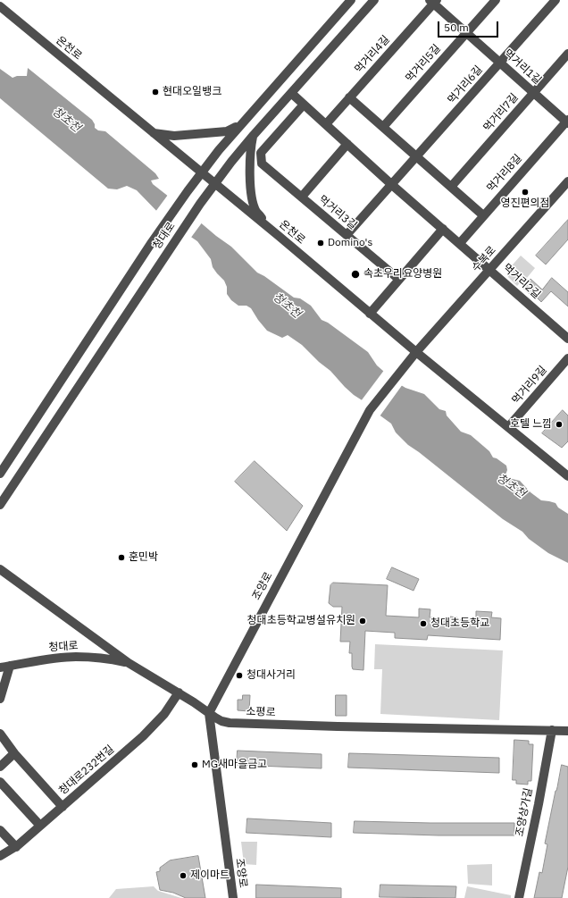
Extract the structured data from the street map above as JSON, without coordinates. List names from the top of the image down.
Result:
{
  "streets": {
    "street": [
      "온천로",
      "먹거리4길",
      "먹거리5길",
      "먹거리1길",
      "먹거리6길",
      "먹거리7길",
      "먹거리8길",
      "먹거리3길",
      "청대로",
      "수복로",
      "먹거리2길",
      "먹거리9길",
      "조양로",
      "소평로",
      "청대로232번길",
      "조양상가길"
    ]
  },
  "crossings": [
    ["온천로", "청대로"],
    ["온천로", "수복로"],
    ["온천로", "먹거리9길"],
    ["온천로", "조양로"],
    ["먹거리4길", "먹거리1길"],
    ["먹거리4길", "먹거리2길"],
    ["먹거리5길", "먹거리1길"],
    ["먹거리1길", "먹거리6길"],
    ["먹거리1길", "먹거리7길"],
    ["먹거리1길", "먹거리8길"],
    ["먹거리6길", "먹거리2길"],
    ["먹거리8길", "먹거리2길"],
    ["먹거리3길", "먹거리2길"],
    ["청대로", "먹거리2길"],
    ["청대로", "소평로"],
    ["수복로", "먹거리2길"],
    ["수복로", "조양로"],
    ["조양로", "소평로"],
    ["소평로", "청대로232번길"],
    ["소평로", "조양상가길"]
  ],
  "water": ["청초천"],
  "places": [
    "현대오일뱅크",
    "영진편의점",
    "Domino's",
    "속초우리요양병원",
    "호텔 느낌",
    "훈민박",
    "청대초등학교병설유치원",
    "청대초등학교",
    "청대사거리",
    "MG새마을금고",
    "제이마트"
  ],
  "scale_bar": "50 m"
}
